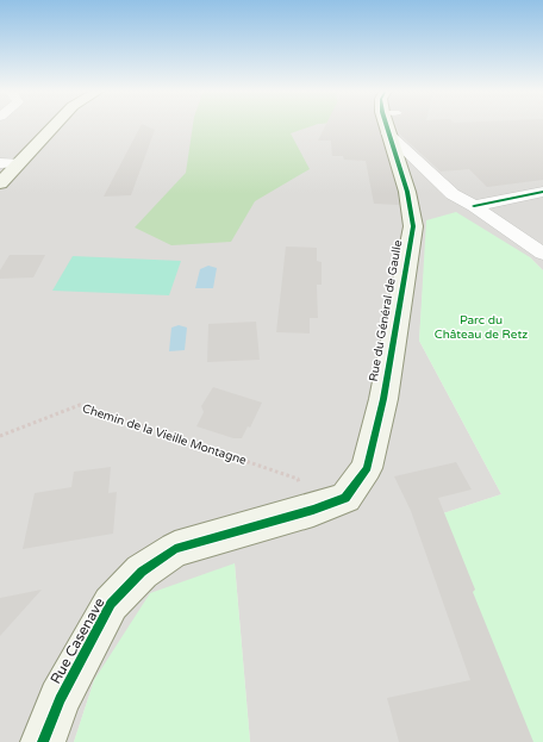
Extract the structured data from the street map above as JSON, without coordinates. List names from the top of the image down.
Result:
{
  "streets": {
    "street": ["Rue du Général de Gaulle", "Rue Casenave"],
    "path": ["Chemin de la Vieille Montagne"]
  },
  "crossings": [
    ["Rue du Général de Gaulle", "Chemin de la Vieille Montagne"],
    ["Rue du Général de Gaulle", "Rue Casenave"],
    ["Chemin de la Vieille Montagne", "Rue Casenave"]
  ],
  "parks": ["Parc du Château de Retz"]
}
